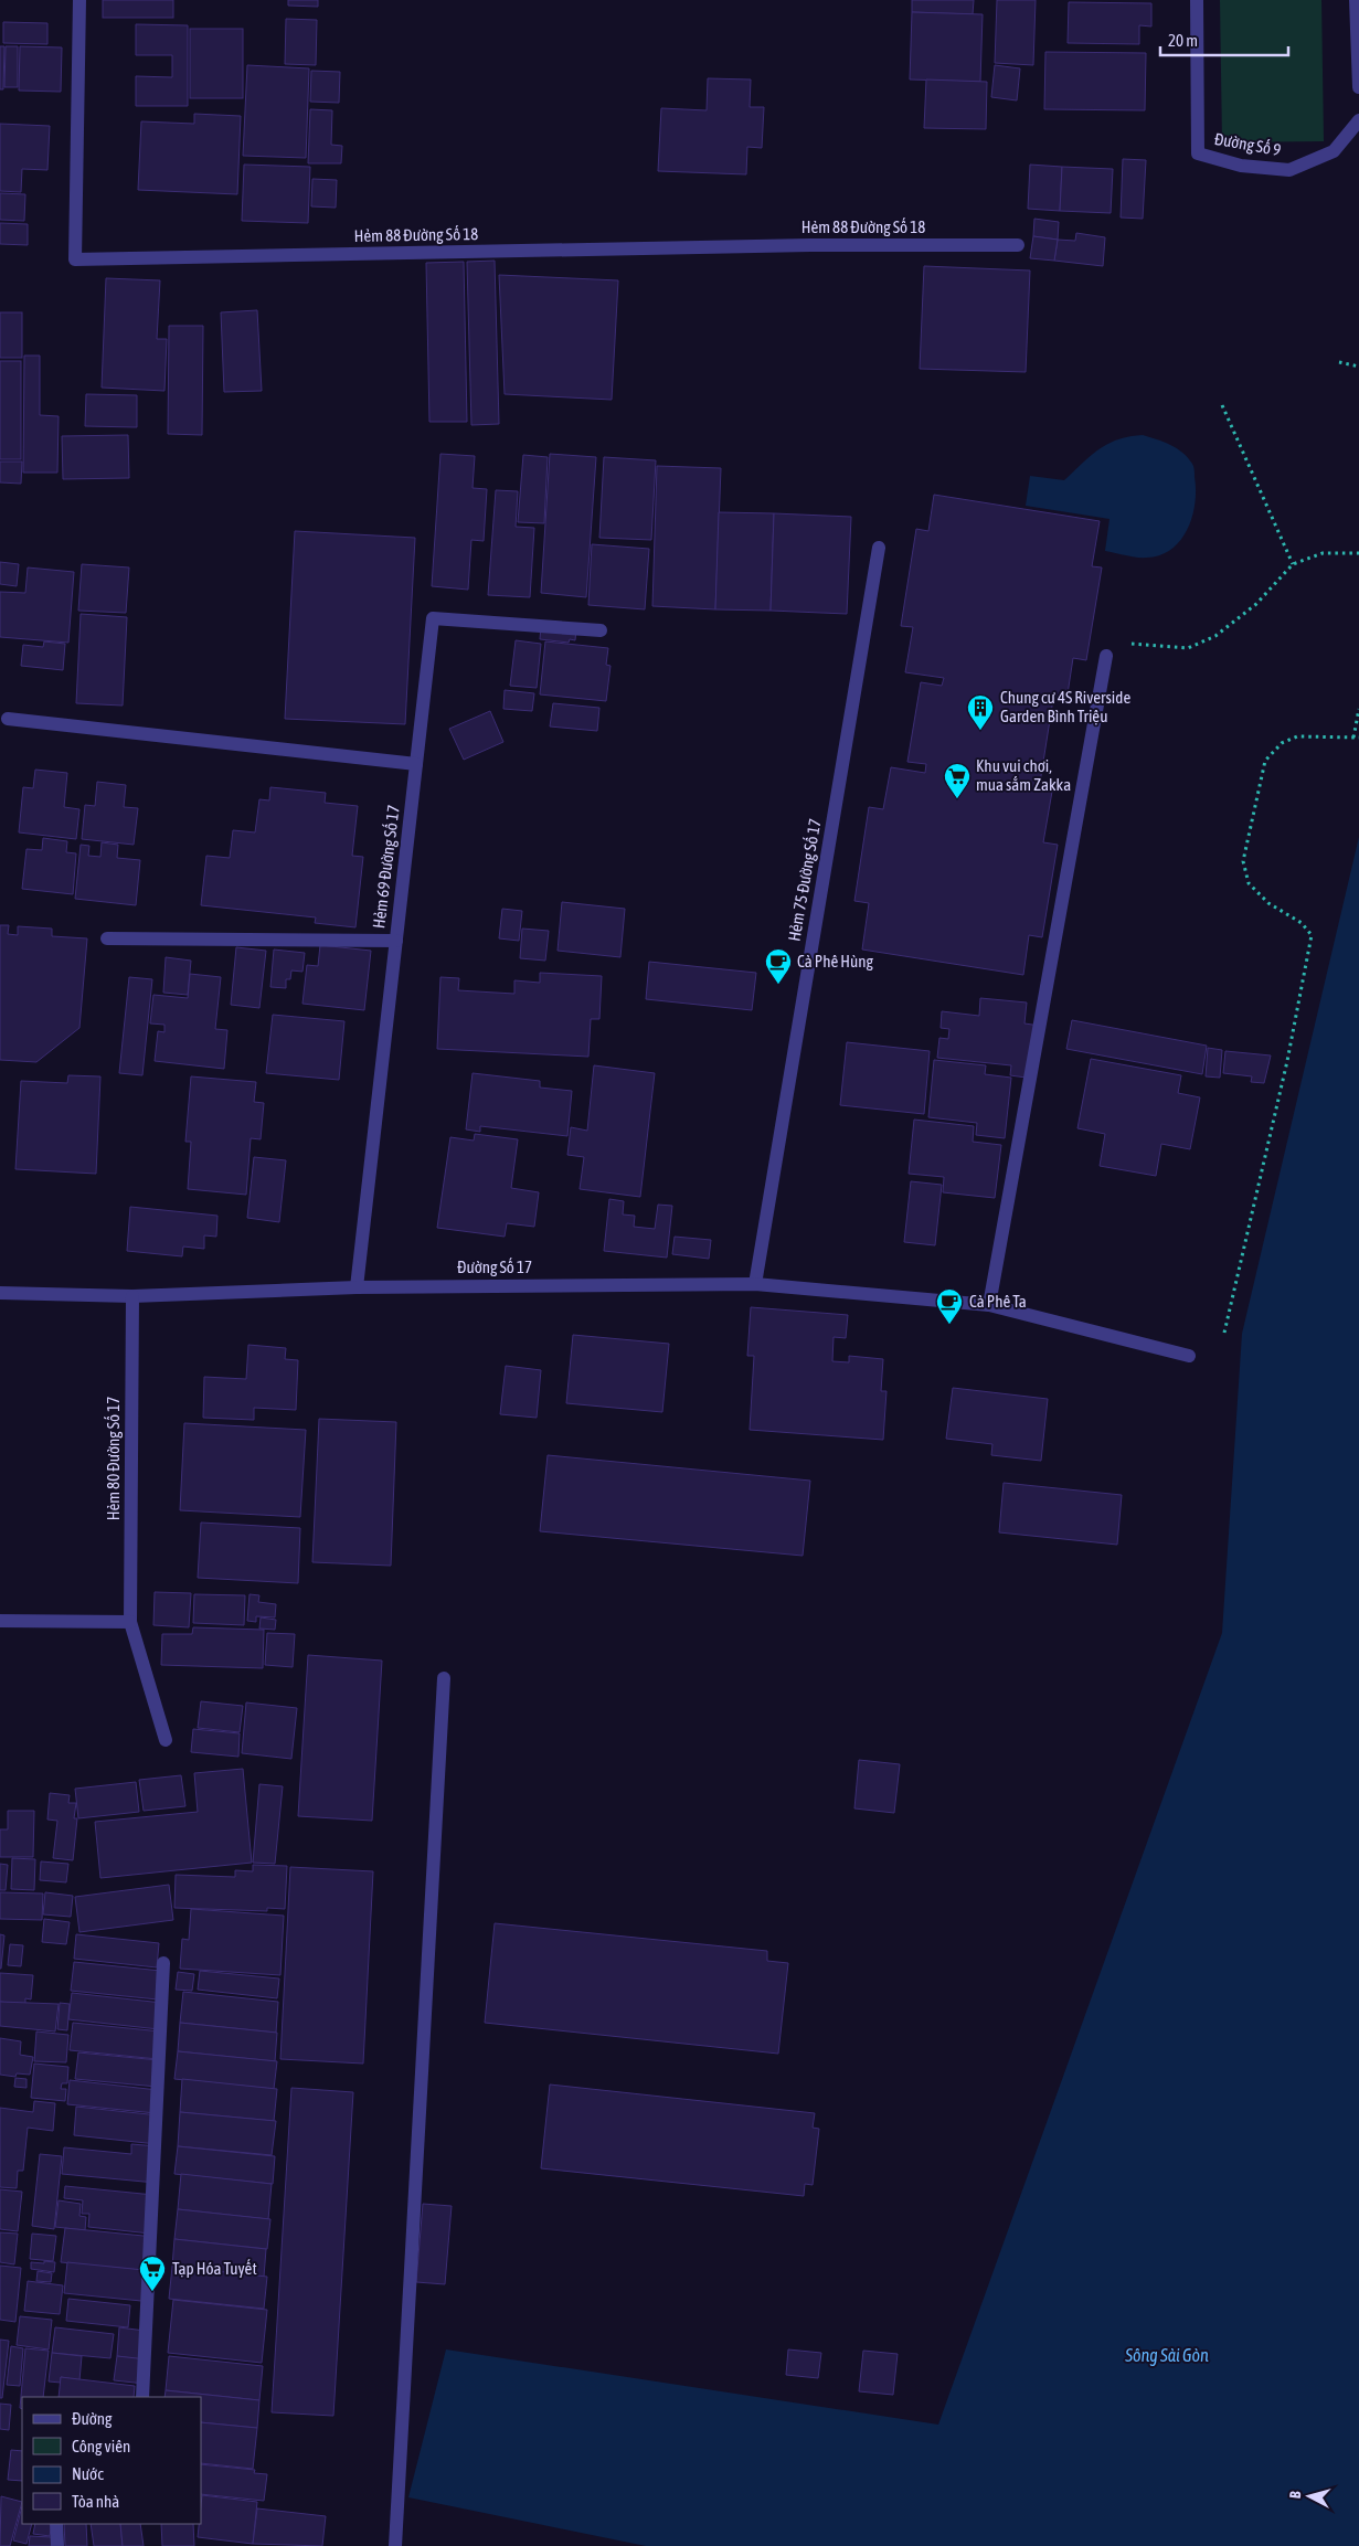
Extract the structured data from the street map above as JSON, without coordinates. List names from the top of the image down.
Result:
{
  "streets": {
    "street": [
      "Đường Số 9",
      "Hẻm 88 Đường Số 18",
      "Hẻm 69 Đường Số 17",
      "Hẻm 75 Đường Số 17",
      "Đường Số 17",
      "Hẻm 80 Đường Số 17"
    ]
  },
  "crossings": [
    ["Hẻm 69 Đường Số 17", "Đường Số 17"],
    ["Hẻm 75 Đường Số 17", "Đường Số 17"],
    ["Đường Số 17", "Hẻm 80 Đường Số 17"]
  ],
  "water": ["Sông Sài Gòn"],
  "places": {
    "building": ["Chung cư 4S Riverside Garden Bình Triệu"],
    "supermarket": ["Khu vui chơi, mua sắm Zakka", "Tạp Hóa Tuyết"],
    "cafe": ["Cà Phê Hùng", "Cà Phê Ta"]
  },
  "legend": [
    "Đường",
    "Công viên",
    "Nước",
    "Tòa nhà"
  ],
  "scale_bar": "20 m",
  "north": "left"
}
